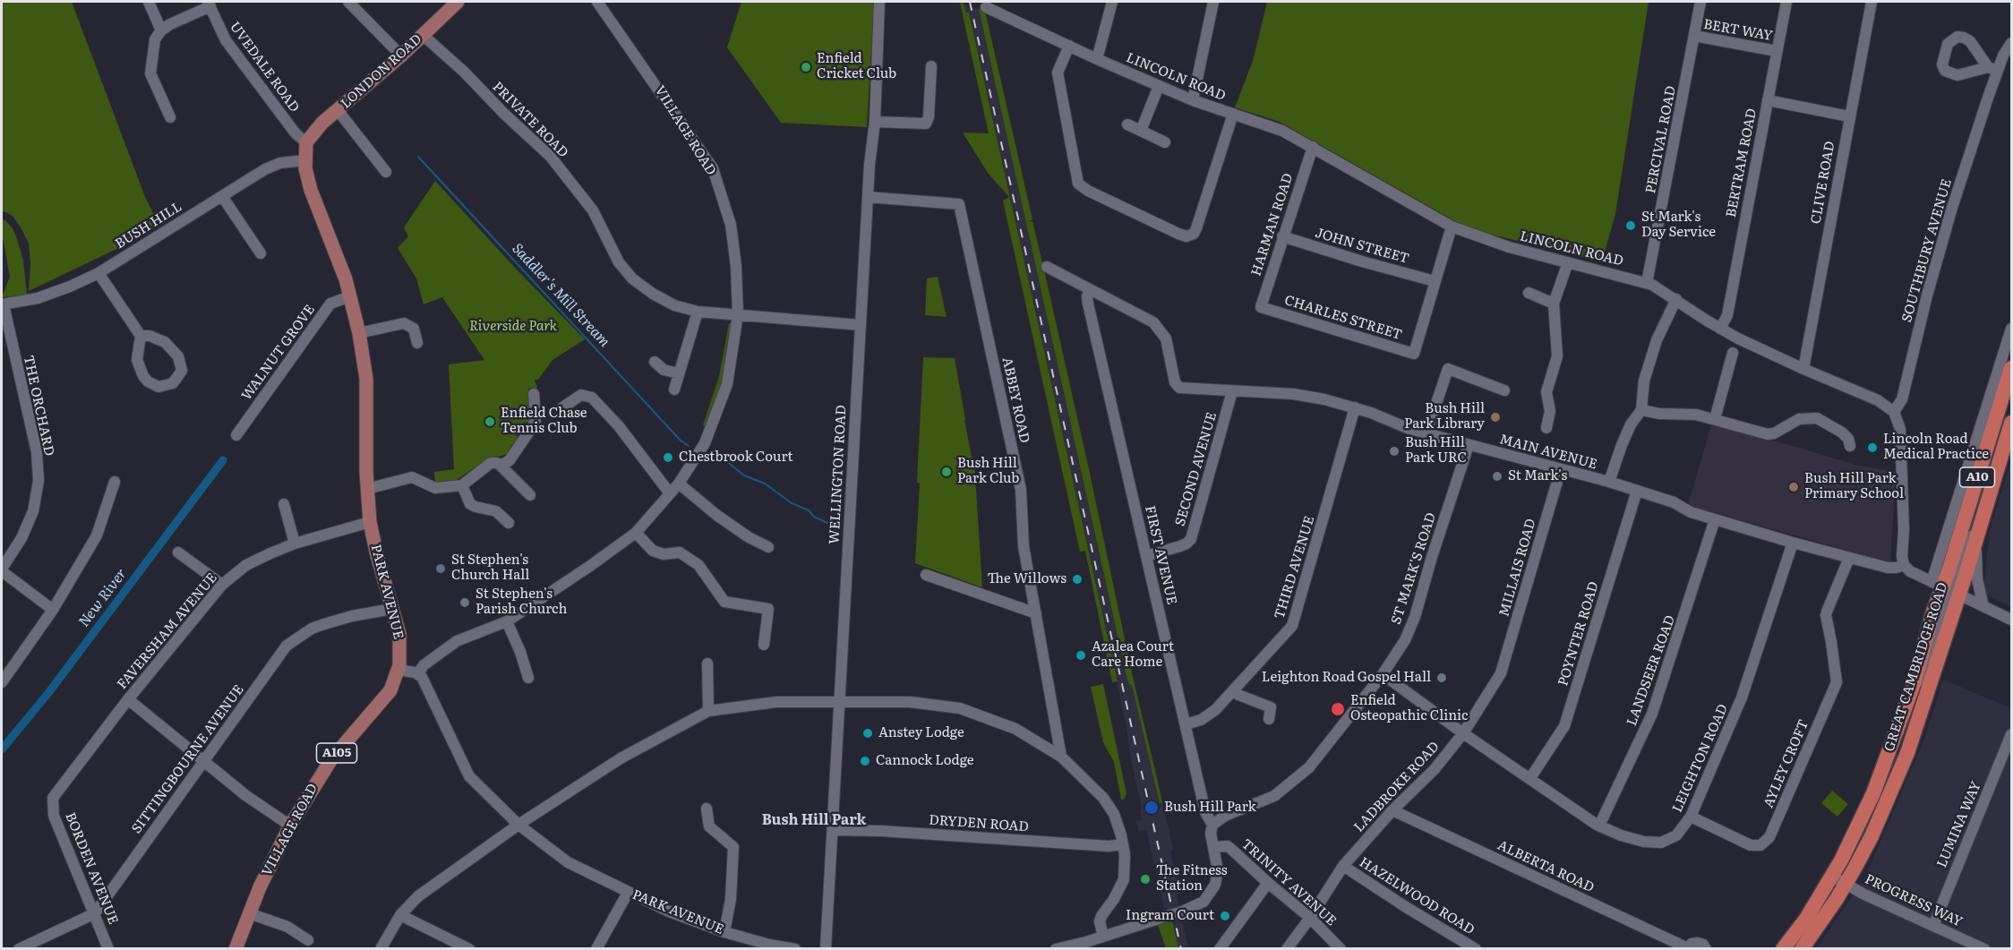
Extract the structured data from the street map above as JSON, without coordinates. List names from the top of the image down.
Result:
{
  "streets": {
    "highway": ["A10", "GREAT CAMBRIDGE ROAD"],
    "main road": [
      "LONDON ROAD",
      "VILLAGE ROAD",
      "PARK AVENUE",
      "A105"
    ],
    "street": [
      "BERT WAY",
      "UVEDALE ROAD",
      "LINCOLN ROAD",
      "PRIVATE ROAD",
      "PERCIVAL ROAD",
      "BERTRAM ROAD",
      "CLIVE ROAD",
      "HARMAN ROAD",
      "BUSH HILL",
      "JOHN STREET",
      "SOUTHBURY AVENUE",
      "CHARLES STREET",
      "WALNUT GROVE",
      "ABBEY ROAD",
      "THE ORCHARD",
      "MAIN AVENUE",
      "SECOND AVENUE",
      "WELLINGTON ROAD",
      "FIRST AVENUE",
      "THIRD AVENUE",
      "MILLAIS ROAD",
      "ST MARK'S ROAD",
      "FAVERSHAM AVENUE",
      "POYNTER ROAD",
      "LANDSEER ROAD",
      "LEIGHTON ROAD",
      "SITTINGBOURNE AVENUE",
      "AYLEY CROFT",
      "LADBROKE ROAD",
      "DRYDEN ROAD",
      "LUMINA WAY",
      "ALBERTA ROAD",
      "BORDEN AVENUE",
      "TRINITY AVENUE",
      "HAZELWOOD ROAD",
      "PROGRESS WAY"
    ]
  },
  "crossings": [
    ["BERT WAY", "PERCIVAL ROAD"],
    ["BERT WAY", "BERTRAM ROAD"],
    ["UVEDALE ROAD", "LONDON ROAD"],
    ["UVEDALE ROAD", "PARK AVENUE"],
    ["LONDON ROAD", "PRIVATE ROAD"],
    ["LONDON ROAD", "PARK AVENUE"],
    ["LINCOLN ROAD", "PERCIVAL ROAD"],
    ["LINCOLN ROAD", "BERTRAM ROAD"],
    ["LINCOLN ROAD", "CLIVE ROAD"],
    ["LINCOLN ROAD", "HARMAN ROAD"],
    ["LINCOLN ROAD", "SOUTHBURY AVENUE"],
    ["PRIVATE ROAD", "VILLAGE ROAD"],
    ["PRIVATE ROAD", "WELLINGTON ROAD"],
    ["VILLAGE ROAD", "PARK AVENUE"],
    ["HARMAN ROAD", "JOHN STREET"],
    ["HARMAN ROAD", "CHARLES STREET"],
    ["BUSH HILL", "THE ORCHARD"],
    ["BUSH HILL", "PARK AVENUE"],
    ["JOHN STREET", "CHARLES STREET"],
    ["WALNUT GROVE", "PARK AVENUE"],
    ["ABBEY ROAD", "WELLINGTON ROAD"],
    ["MAIN AVENUE", "SECOND AVENUE"],
    ["MAIN AVENUE", "FIRST AVENUE"],
    ["MAIN AVENUE", "THIRD AVENUE"],
    ["MAIN AVENUE", "MILLAIS ROAD"],
    ["MAIN AVENUE", "ST MARK'S ROAD"],
    ["MAIN AVENUE", "POYNTER ROAD"],
    ["MAIN AVENUE", "LANDSEER ROAD"],
    ["MAIN AVENUE", "LEIGHTON ROAD"],
    ["MAIN AVENUE", "AYLEY CROFT"],
    ["SECOND AVENUE", "FIRST AVENUE"],
    ["WELLINGTON ROAD", "DRYDEN ROAD"],
    ["A10", "GREAT CAMBRIDGE ROAD"],
    ["FIRST AVENUE", "THIRD AVENUE"],
    ["FIRST AVENUE", "ST MARK'S ROAD"],
    ["FIRST AVENUE", "TRINITY AVENUE"],
    ["MILLAIS ROAD", "LADBROKE ROAD"],
    ["ST MARK'S ROAD", "LEIGHTON ROAD"],
    ["PARK AVENUE", "FAVERSHAM AVENUE"],
    ["PARK AVENUE", "SITTINGBOURNE AVENUE"],
    ["FAVERSHAM AVENUE", "BORDEN AVENUE"],
    ["POYNTER ROAD", "LEIGHTON ROAD"],
    ["GREAT CAMBRIDGE ROAD", "PROGRESS WAY"],
    ["LANDSEER ROAD", "LEIGHTON ROAD"],
    ["LEIGHTON ROAD", "AYLEY CROFT"],
    ["LEIGHTON ROAD", "LADBROKE ROAD"],
    ["SITTINGBOURNE AVENUE", "BORDEN AVENUE"],
    ["LADBROKE ROAD", "ALBERTA ROAD"],
    ["LADBROKE ROAD", "TRINITY AVENUE"],
    ["LADBROKE ROAD", "HAZELWOOD ROAD"],
    ["LUMINA WAY", "PROGRESS WAY"]
  ],
  "districts": ["Bush Hill Park"],
  "water": ["Saddler's Mill Stream", "New River"],
  "parks": ["Riverside Park"],
  "places": [
    "Enfield Cricket Club",
    "St Mark's Day Service",
    "Bush Hill Park Library",
    "Enfield Chase Tennis Club",
    "Lincoln Road Medical Practice",
    "Bush Hill Park URC",
    "Chestbrook Court",
    "Bush Hill Park Club",
    "St Mark's",
    "Bush Hill Park Primary School",
    "St Stephen's Church Hall",
    "The Willows",
    "St Stephen's Parish Church",
    "Azalea Court Care Home",
    "Leighton Road Gospel Hall",
    "Enfield Osteopathic Clinic",
    "Anstey Lodge",
    "Cannock Lodge",
    "Bush Hill Park",
    "The Fitness Station",
    "Ingram Court"
  ]
}
